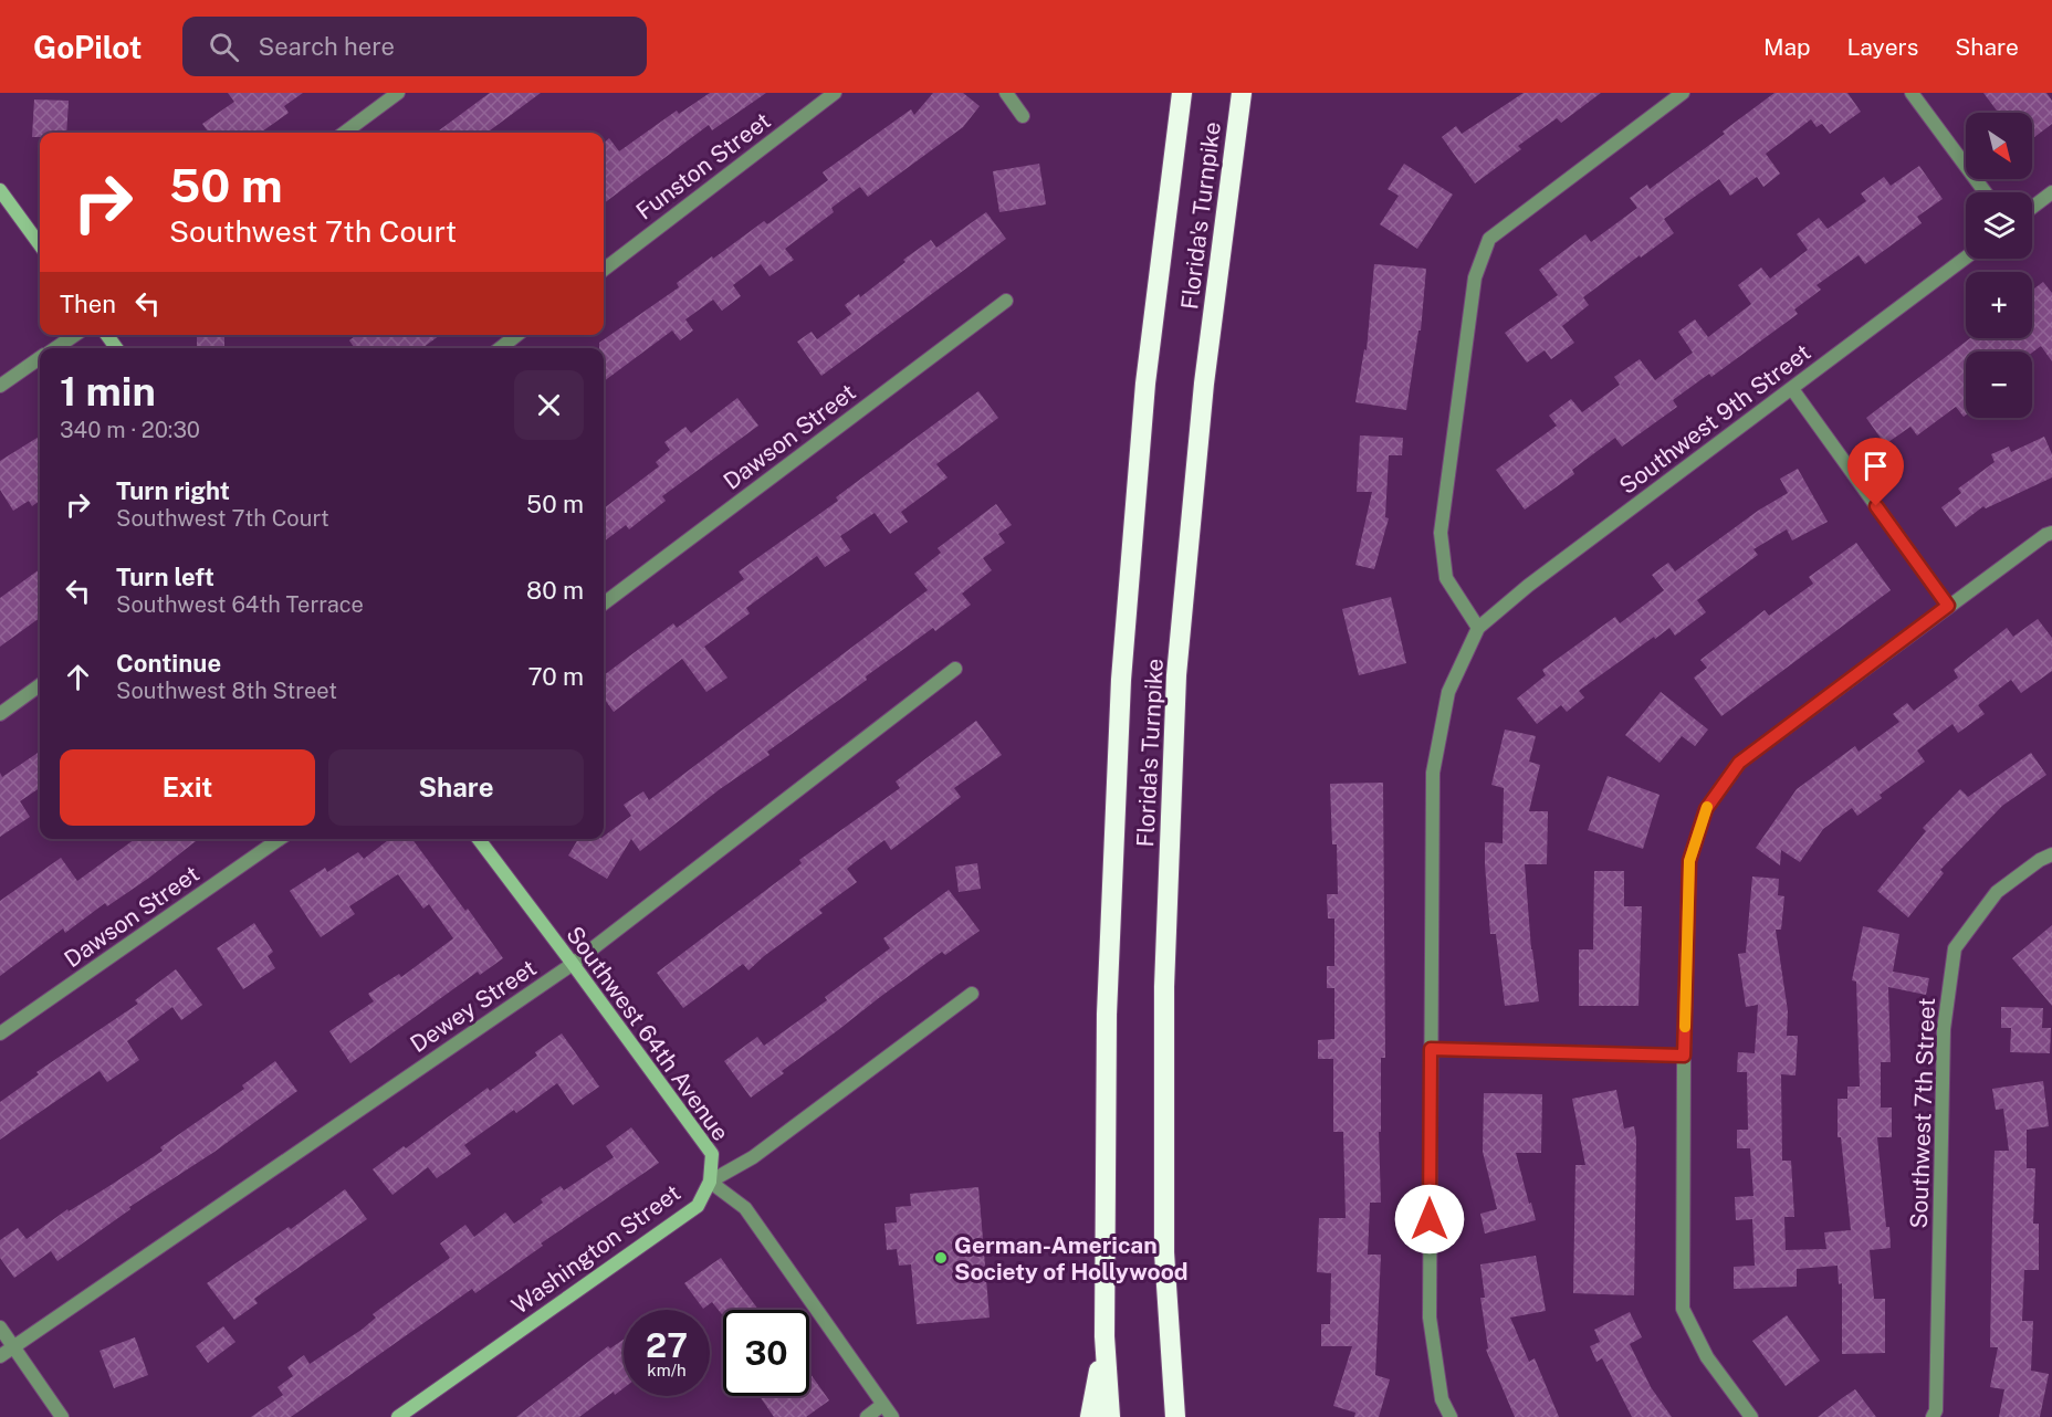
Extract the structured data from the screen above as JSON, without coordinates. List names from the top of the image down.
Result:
{
  "streets": {
    "highway": ["Florida's Turnpike"],
    "street": [
      "Funston Street",
      "Southwest 9th Street",
      "Dawson Street",
      "Dewey Street",
      "Southwest 64th Avenue",
      "Southwest 7th Street",
      "Washington Street"
    ]
  },
  "crossings": [
    ["Dewey Street", "Southwest 64th Avenue"],
    ["Southwest 64th Avenue", "Washington Street"]
  ],
  "places": ["German-American Society of Hollywood"],
  "north": "bottom right",
  "page": {
    "header": "GoPilot",
    "search": "Search here",
    "nav": ["Map", "Layers", "Share"],
    "map_buttons": ["+", "−"],
    "turn": ["50 m", "Southwest 7th Court"],
    "then": "Then",
    "heading": ["1 min", "340 m · 20:30"],
    "list": [
      {
        "name": "Turn right",
        "note": "Southwest 7th Court",
        "value": "50 m"
      },
      {
        "name": "Turn left",
        "note": "Southwest 64th Terrace",
        "value": "80 m"
      },
      {
        "name": "Continue",
        "note": "Southwest 8th Street",
        "value": "70 m"
      }
    ],
    "buttons": ["Exit", "Share"],
    "speed": "27 km/h",
    "limit": "30"
  }
}
